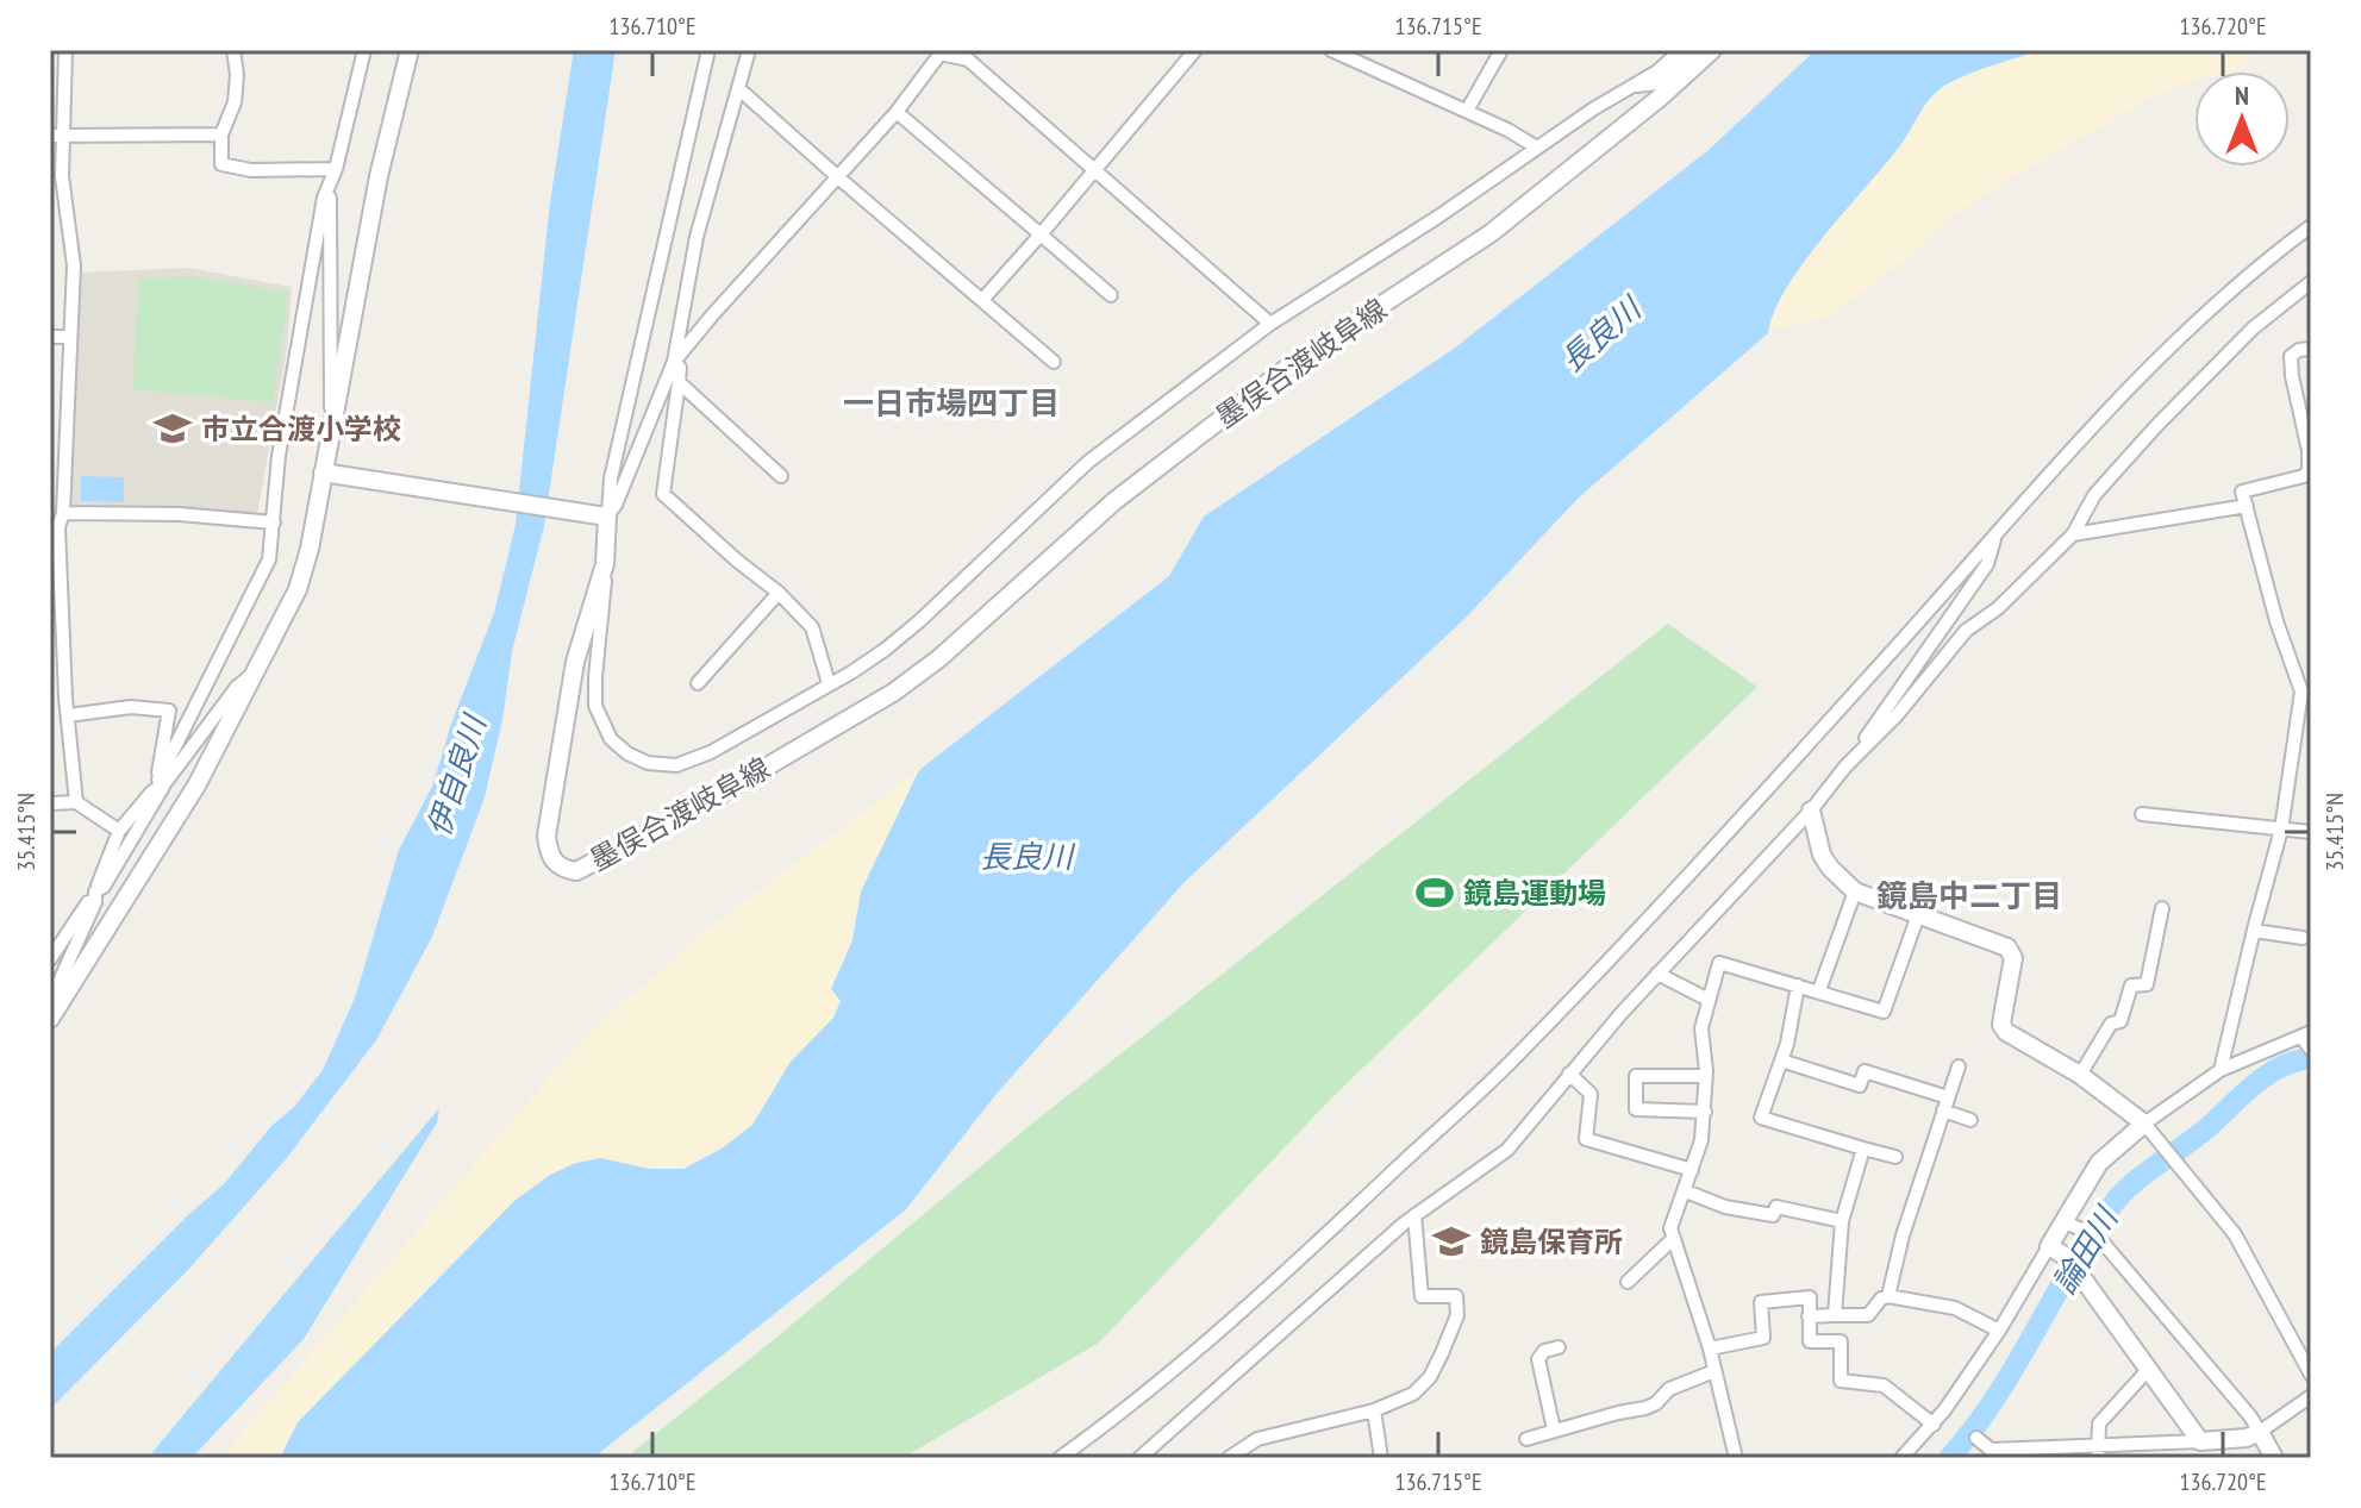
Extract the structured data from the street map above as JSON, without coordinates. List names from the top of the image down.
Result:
{
  "streets": {
    "main road": ["墨俣合渡岐阜線"]
  },
  "districts": ["一日市場四丁目", "鏡島中二丁目"],
  "water": ["長良川", "伊自良川", "論田川"],
  "places": {
    "school or university": ["市立合渡小学校", "鏡島保育所"],
    "sports": ["鏡島運動場"]
  },
  "north": "top",
  "coordinates": [
    "136.710°E",
    "136.715°E",
    "136.720°E",
    "35.415°N"
  ]
}
